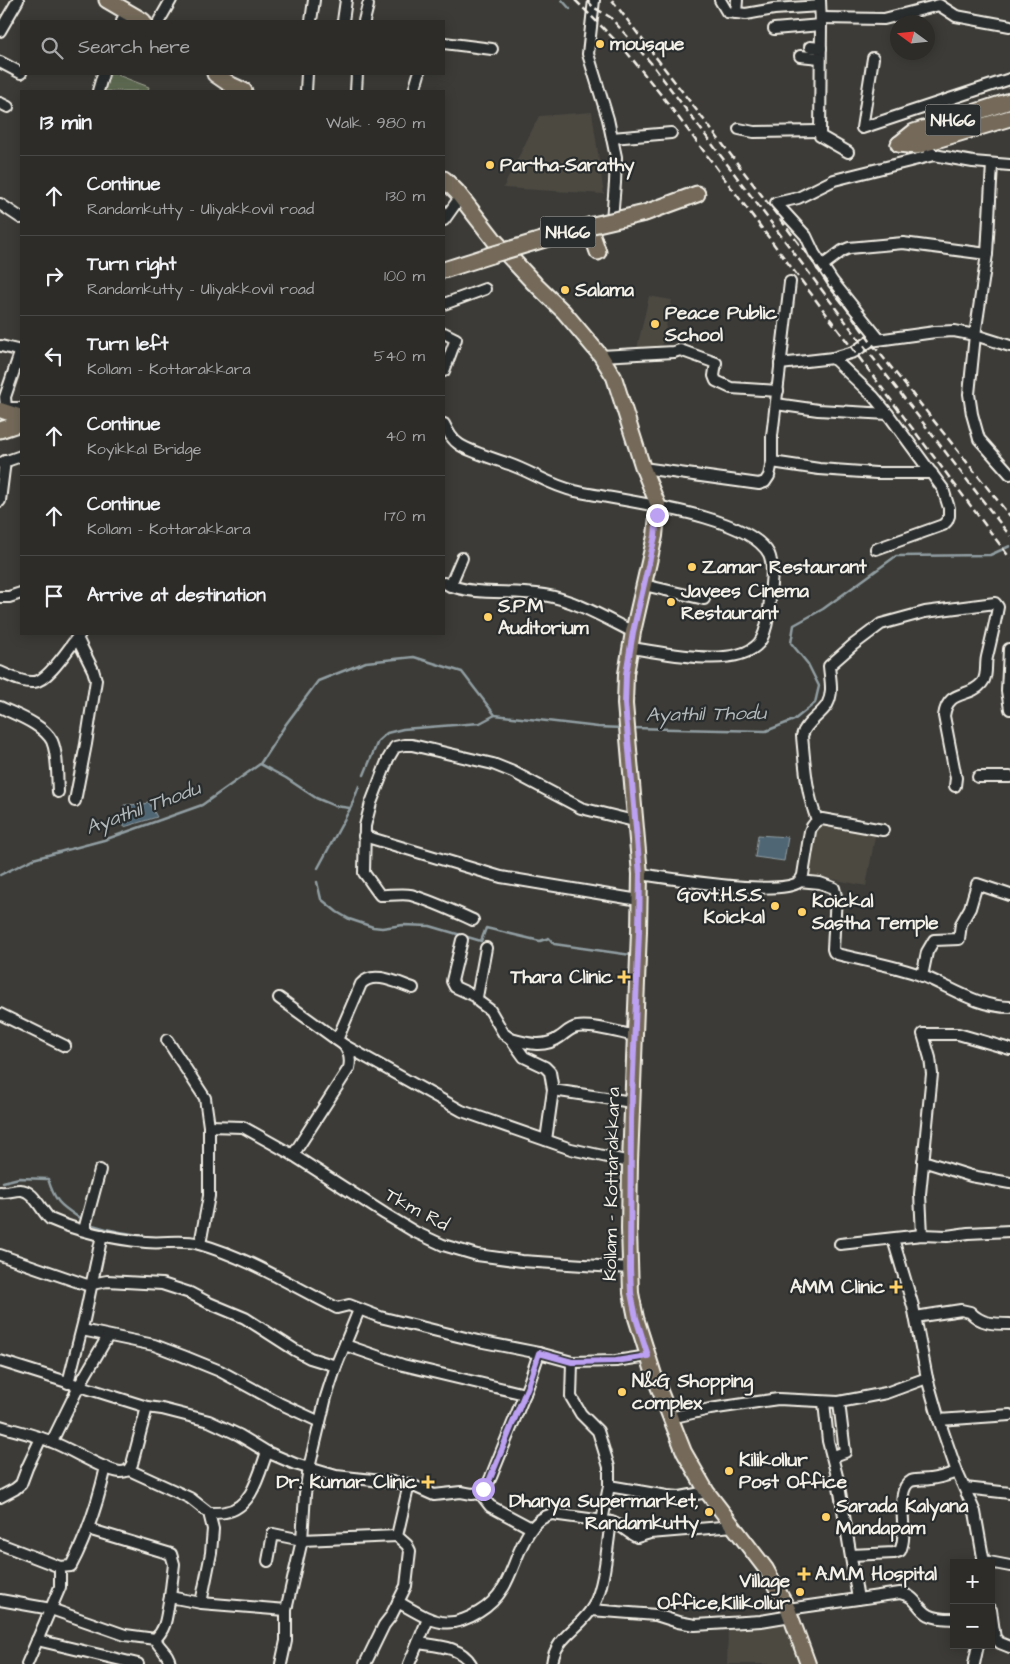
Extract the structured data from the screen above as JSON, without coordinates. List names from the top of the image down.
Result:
{
  "streets": {
    "highway": ["NH66"],
    "main road": ["Kollam - Kottarakkara"],
    "street": ["Tkm Rd"]
  },
  "crossings": [
    ["Kollam - Kottarakkara", "Tkm Rd"]
  ],
  "water": ["Ayathil Thodu"],
  "places": {
    "other": [
      "mousque",
      "Partha-Sarathy",
      "Salama",
      "Peace Public School",
      "Zamar Restaurant",
      "Javees Cinema Restaurant",
      "S.P.M Auditorium",
      "Govt.H.S.S. Koickal",
      "Koickal Sastha Temple",
      "N&G Shopping complex",
      "Kilikollur Post Office",
      "Dhanya Supermarket, Randamkutty",
      "Sarada Kalyana Mandapam",
      "Village Office,Kilikollur"
    ],
    "health": [
      "Thara Clinic",
      "AMM Clinic",
      "Dr. Kumar Clinic",
      "A.M.M Hospital"
    ]
  },
  "north": "left",
  "page": {
    "search": "Search here",
    "heading": ["13 min", "Walk · 980 m"],
    "list": [
      ["Continue", "Randamkutty - Uliyakkovil road", "130 m"],
      ["Turn right", "Randamkutty - Uliyakkovil road", "100 m"],
      ["Turn left", "Kollam - Kottarakkara", "540 m"],
      ["Continue", "Koyikkal Bridge", "40 m"],
      ["Continue", "Kollam - Kottarakkara", "170 m"],
      "Arrive at destination"
    ],
    "map_buttons": ["+", "−"]
  }
}
